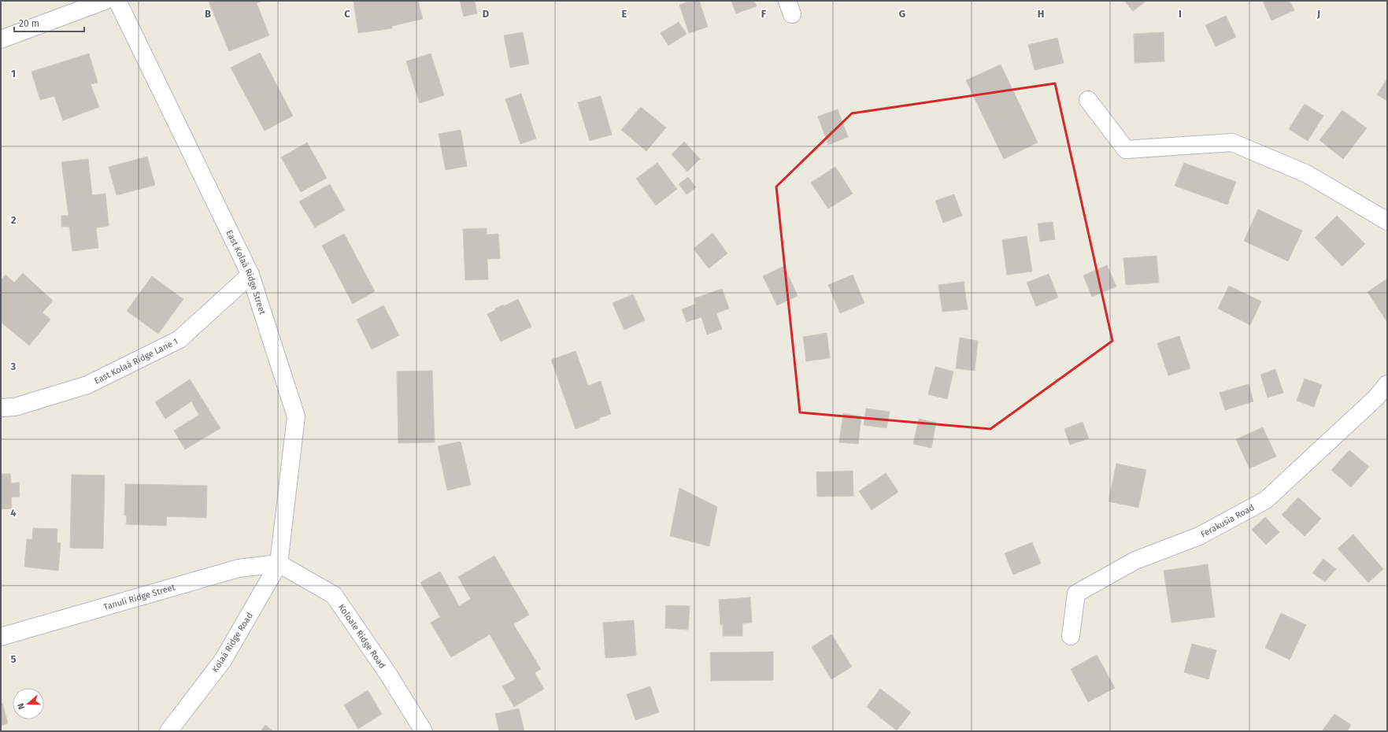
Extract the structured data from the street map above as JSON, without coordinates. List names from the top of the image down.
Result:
{
  "streets": {
    "street": [
      "East Kolaá Ridge Street",
      "East Kolaá Ridge Lane 1",
      "Ferakusia Road",
      "Tanuli Ridge Street",
      "Koloale Ridge Road",
      "Kolaá Ridge Road"
    ]
  },
  "crossings": [
    ["East Kolaá Ridge Street", "East Kolaá Ridge Lane 1"],
    ["East Kolaá Ridge Street", "Tanuli Ridge Street"],
    ["East Kolaá Ridge Street", "Koloale Ridge Road"],
    ["East Kolaá Ridge Street", "Kolaá Ridge Road"],
    ["Tanuli Ridge Street", "Koloale Ridge Road"],
    ["Tanuli Ridge Street", "Kolaá Ridge Road"],
    ["Koloale Ridge Road", "Kolaá Ridge Road"]
  ],
  "scale_bar": "20 m",
  "north": "left",
  "grid": {
    "columns": [
      "B",
      "C",
      "D",
      "E",
      "F",
      "G",
      "H",
      "I",
      "J"
    ],
    "rows": [
      "1",
      "2",
      "3",
      "4",
      "5"
    ]
  }
}
